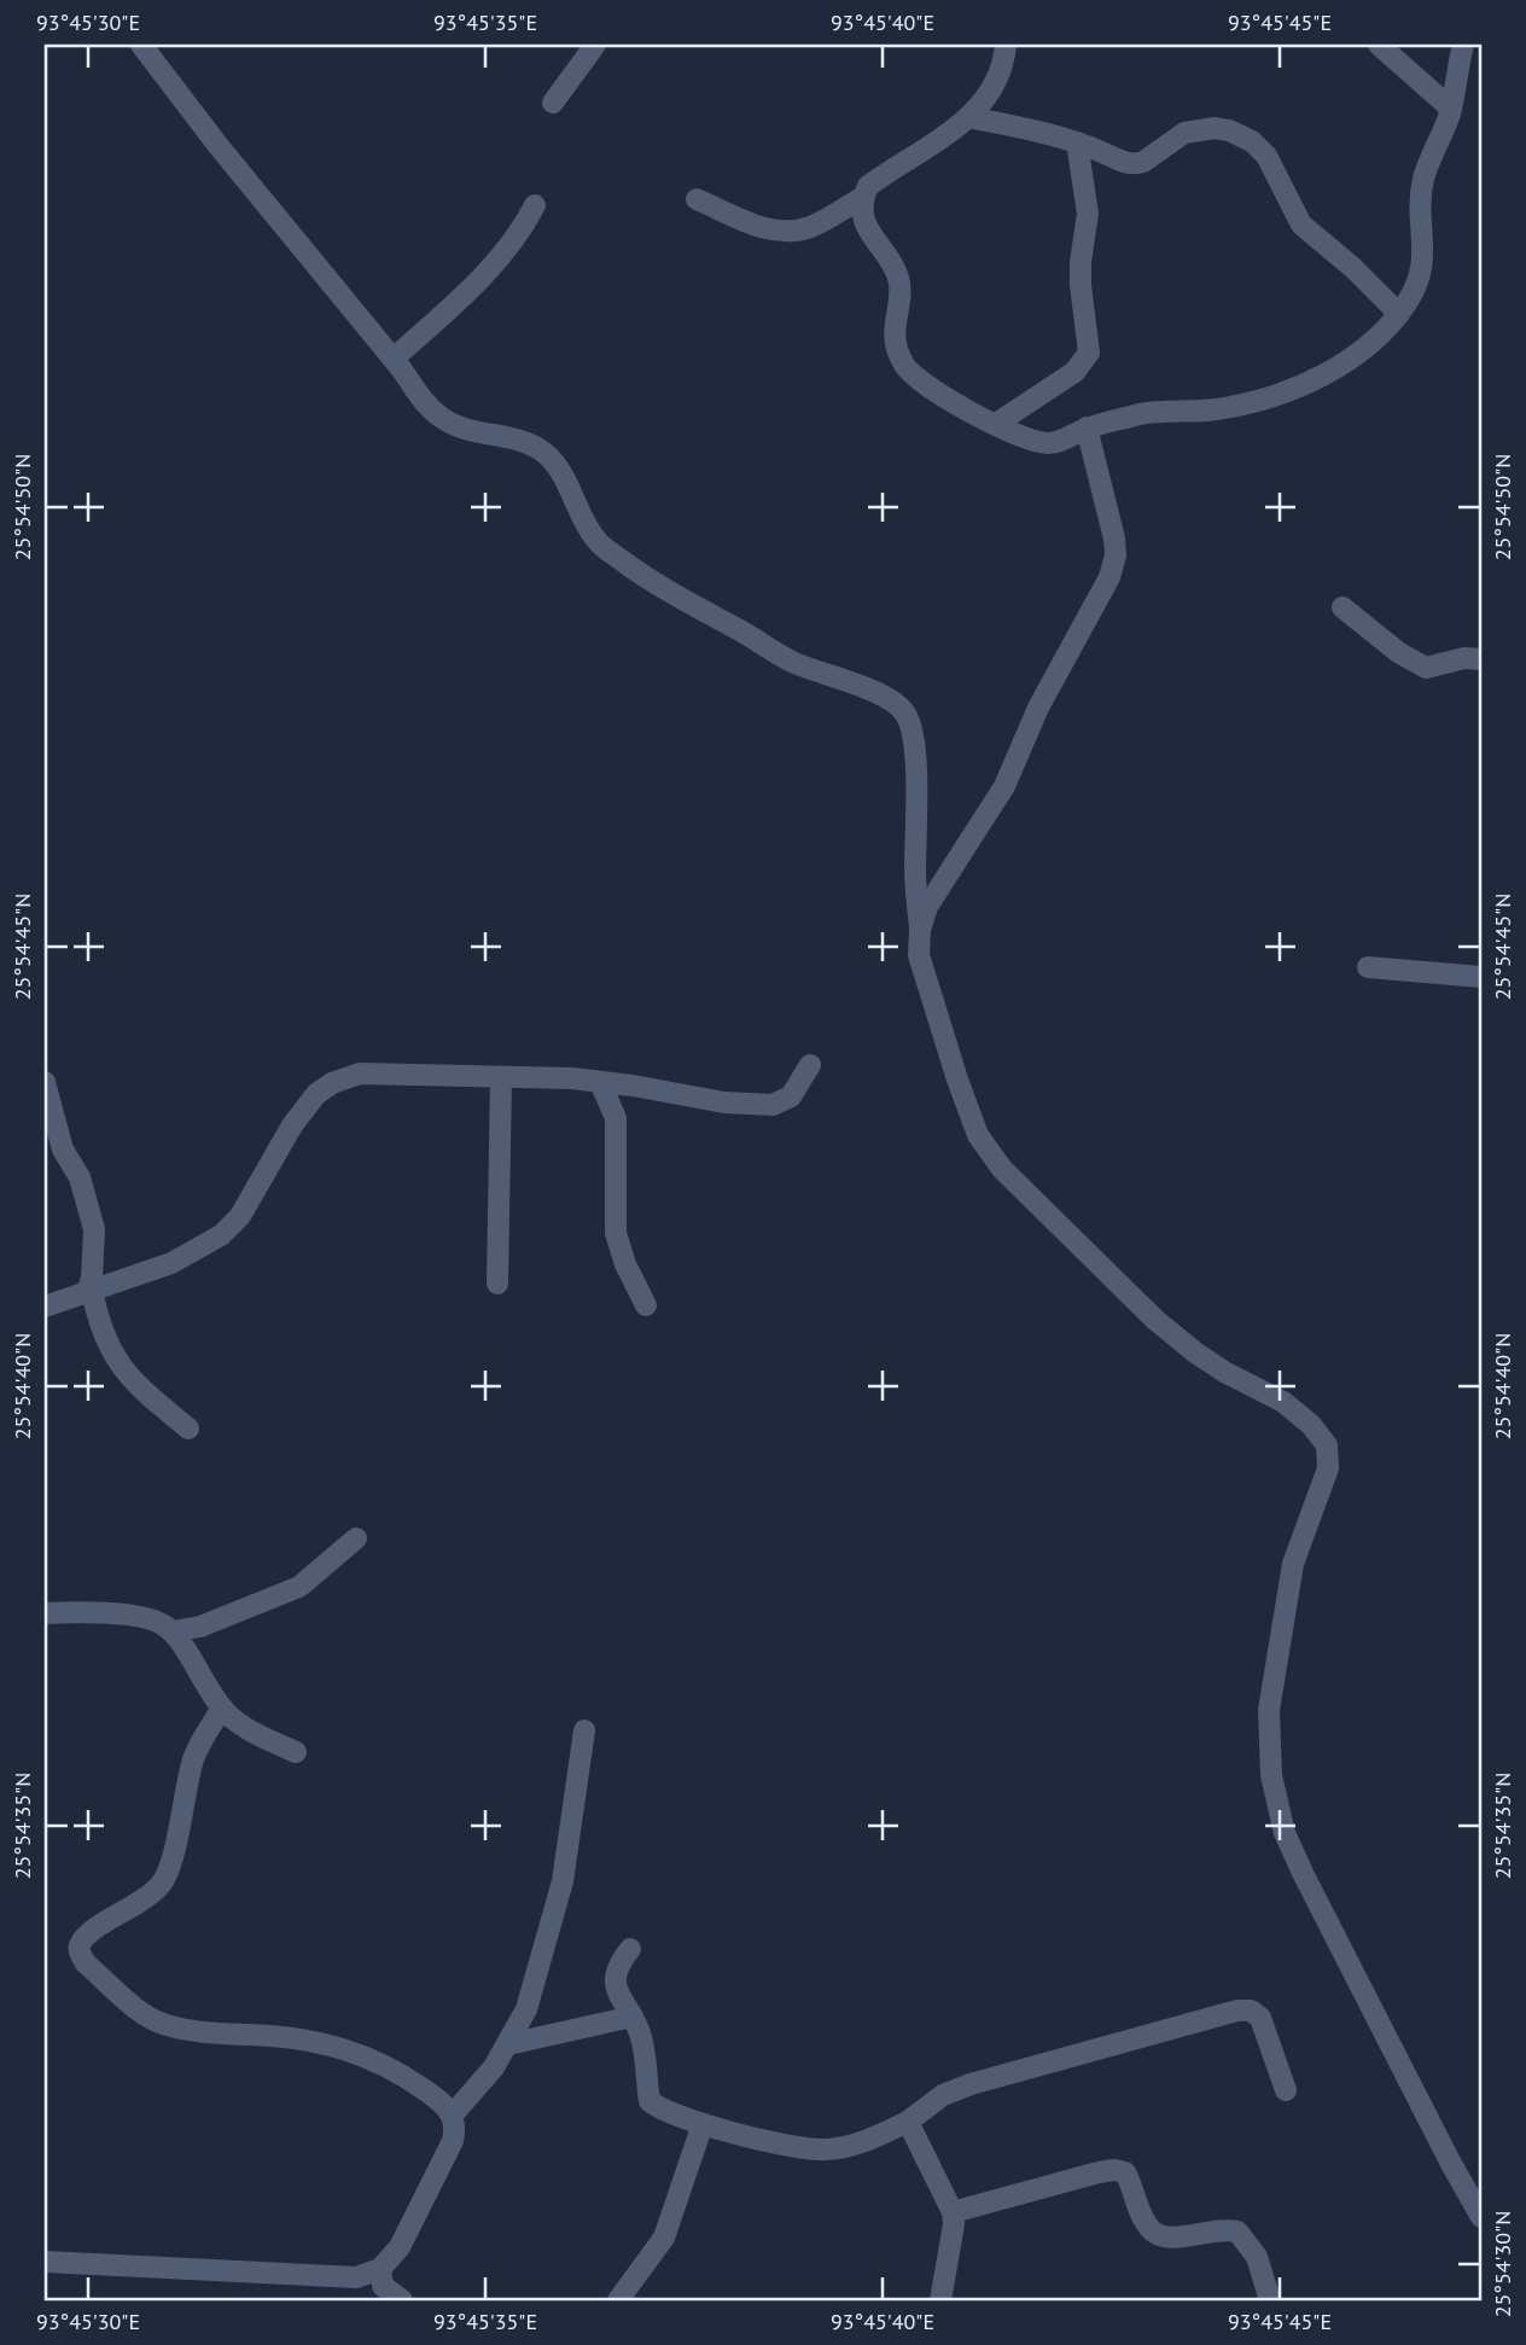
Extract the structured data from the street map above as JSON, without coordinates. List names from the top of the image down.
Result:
{
  "coordinates": [
    "93°45'30\"E",
    "93°45'35\"E",
    "93°45'40\"E",
    "93°45'45\"E",
    "25°54'50\"N",
    "25°54'45\"N",
    "25°54'40\"N",
    "25°54'35\"N",
    "25°54'30\"N"
  ]
}
